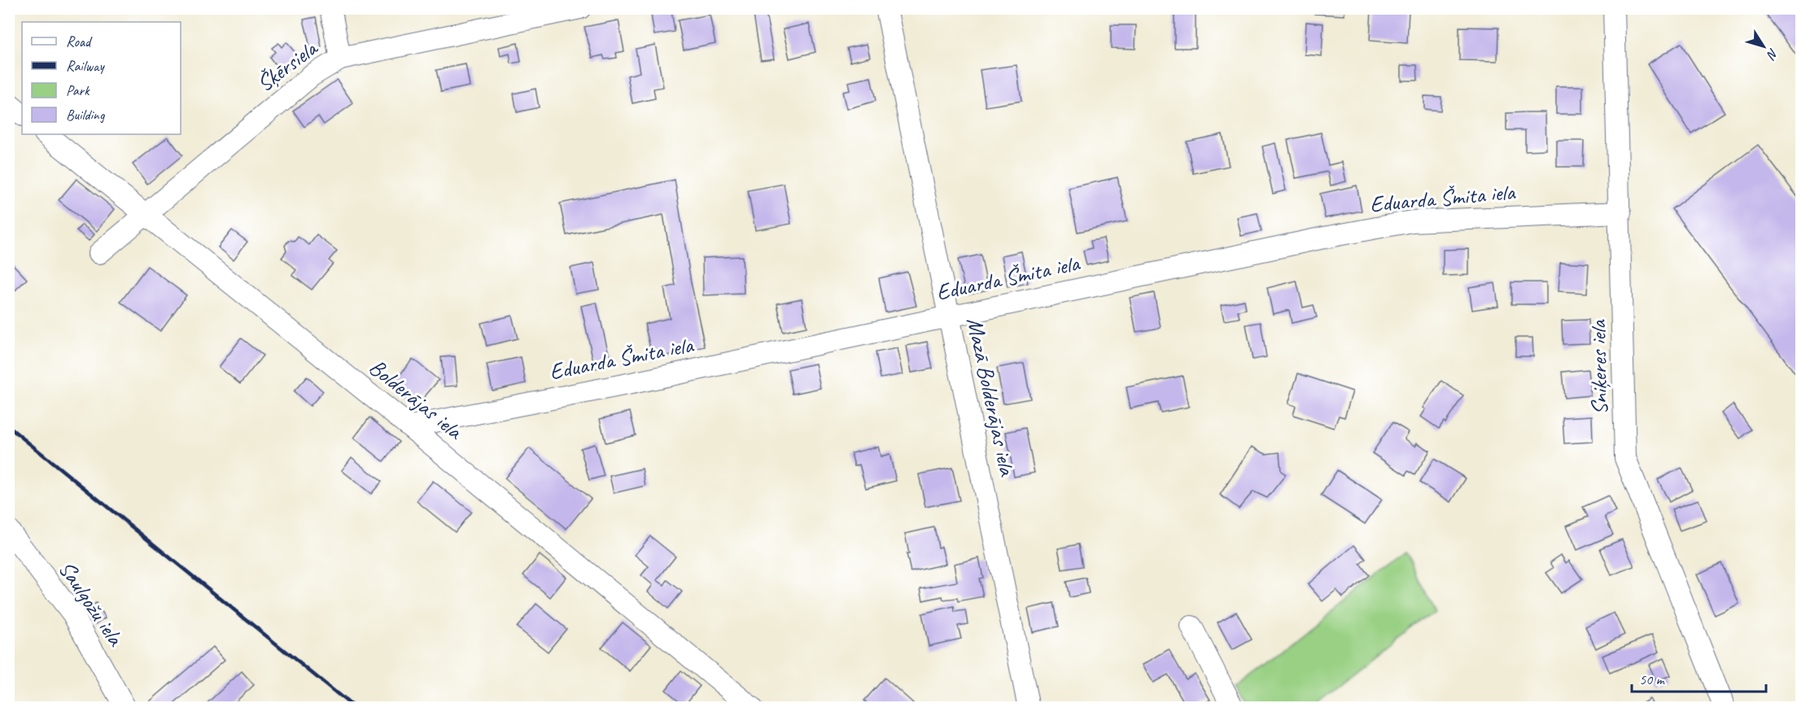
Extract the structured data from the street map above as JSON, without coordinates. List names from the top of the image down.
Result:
{
  "streets": {
    "street": [
      "Šķērsiela",
      "Eduarda Šmita iela",
      "Sniķeres iela",
      "Mazā Bolderājas iela",
      "Bolderājas iela",
      "Saulgožu iela"
    ]
  },
  "crossings": [
    ["Šķērsiela", "Bolderājas iela"],
    ["Eduarda Šmita iela", "Sniķeres iela"],
    ["Eduarda Šmita iela", "Mazā Bolderājas iela"],
    ["Eduarda Šmita iela", "Bolderājas iela"]
  ],
  "legend": [
    "Road",
    "Railway",
    "Park",
    "Building"
  ],
  "scale_bar": "50 m",
  "north": "bottom right"
}
